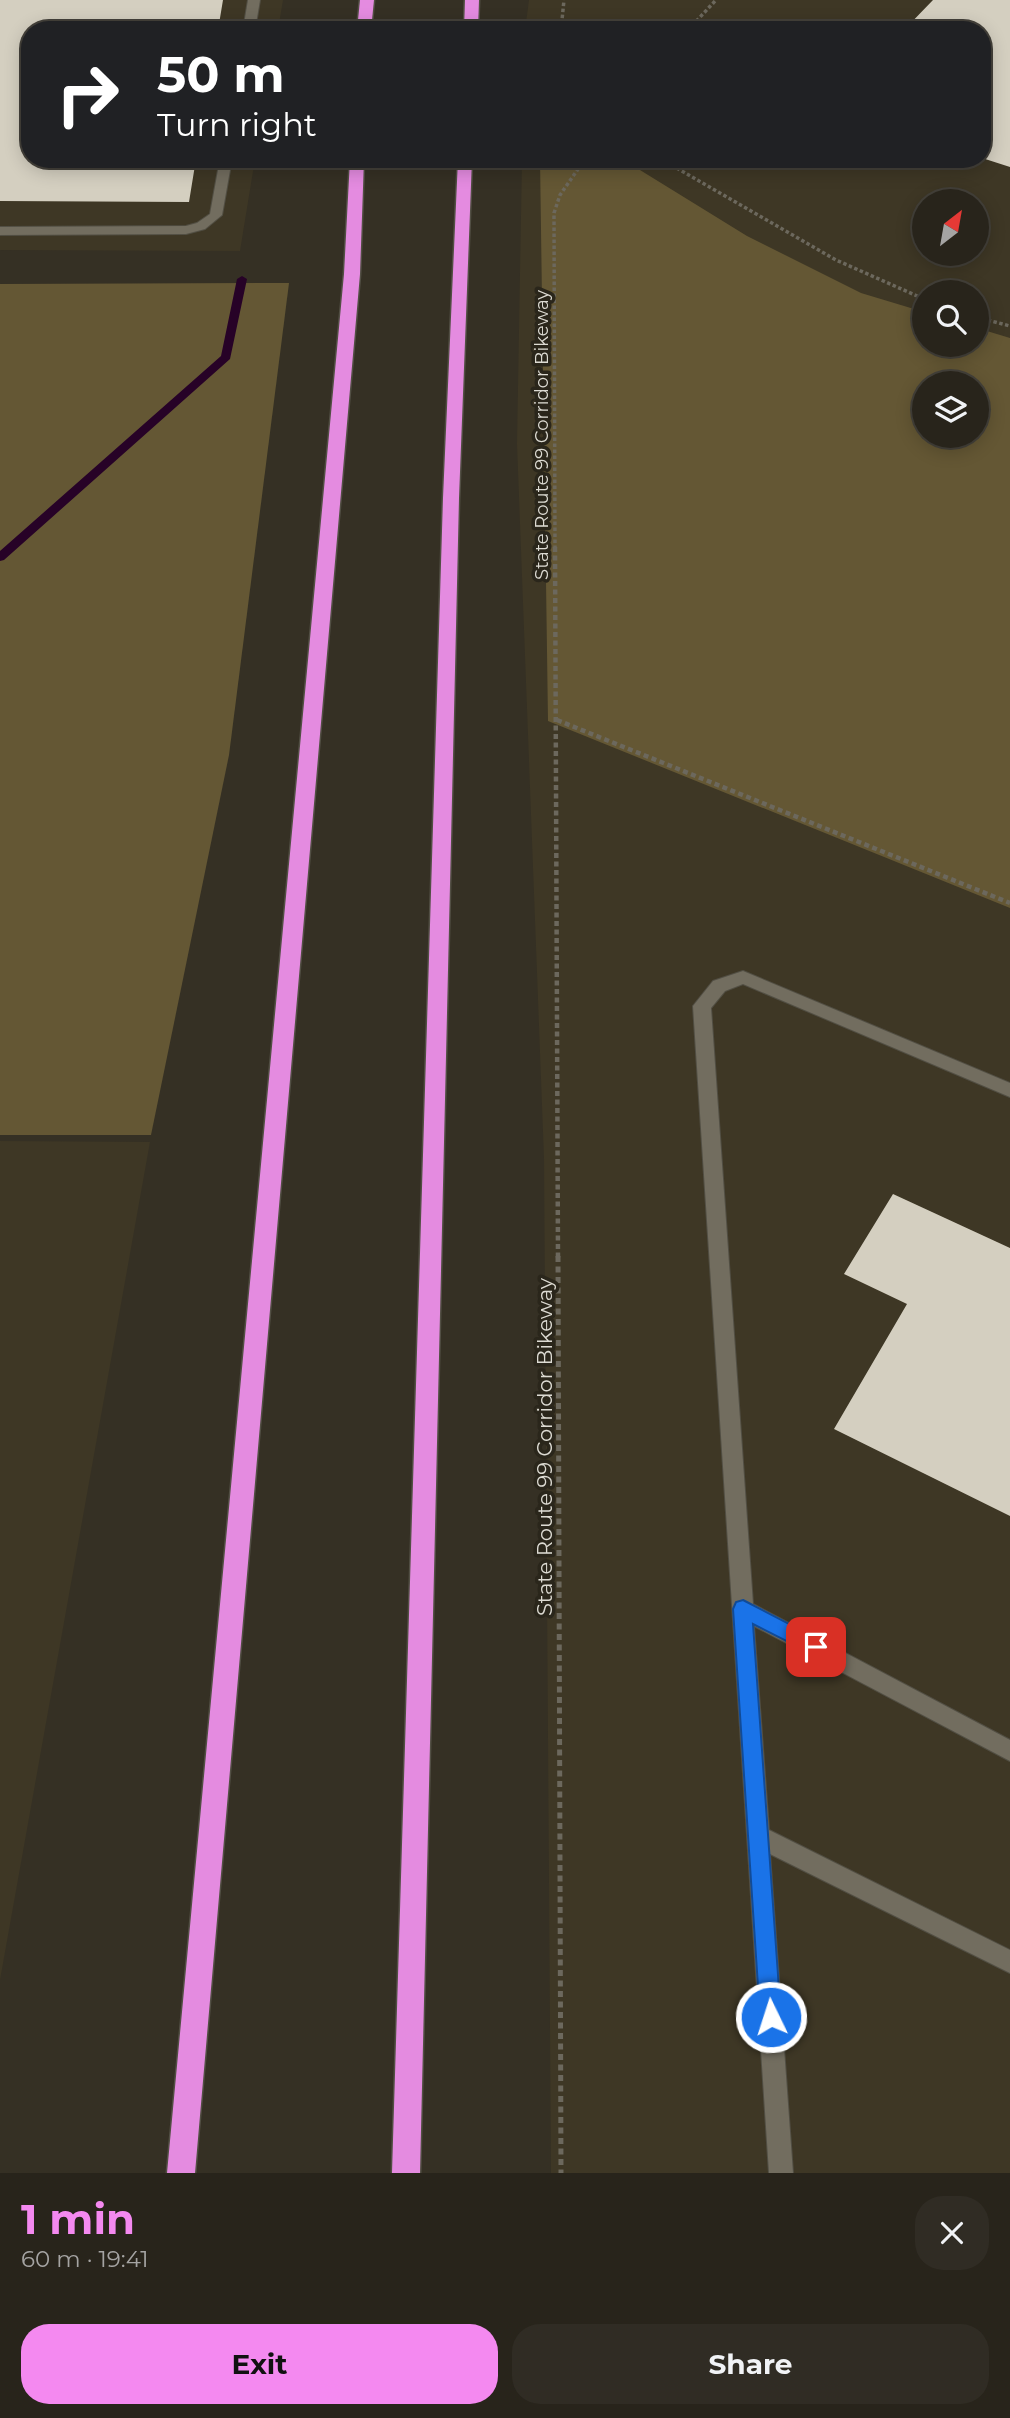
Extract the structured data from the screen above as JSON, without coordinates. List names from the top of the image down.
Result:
{
  "streets": {
    "path": ["State Route 99 Corridor Bikeway"]
  },
  "north": "top right",
  "page": {
    "turn": ["50 m", "Turn right"],
    "heading": ["1 min", "60 m · 19:41"],
    "buttons": ["Exit", "Share"]
  }
}
